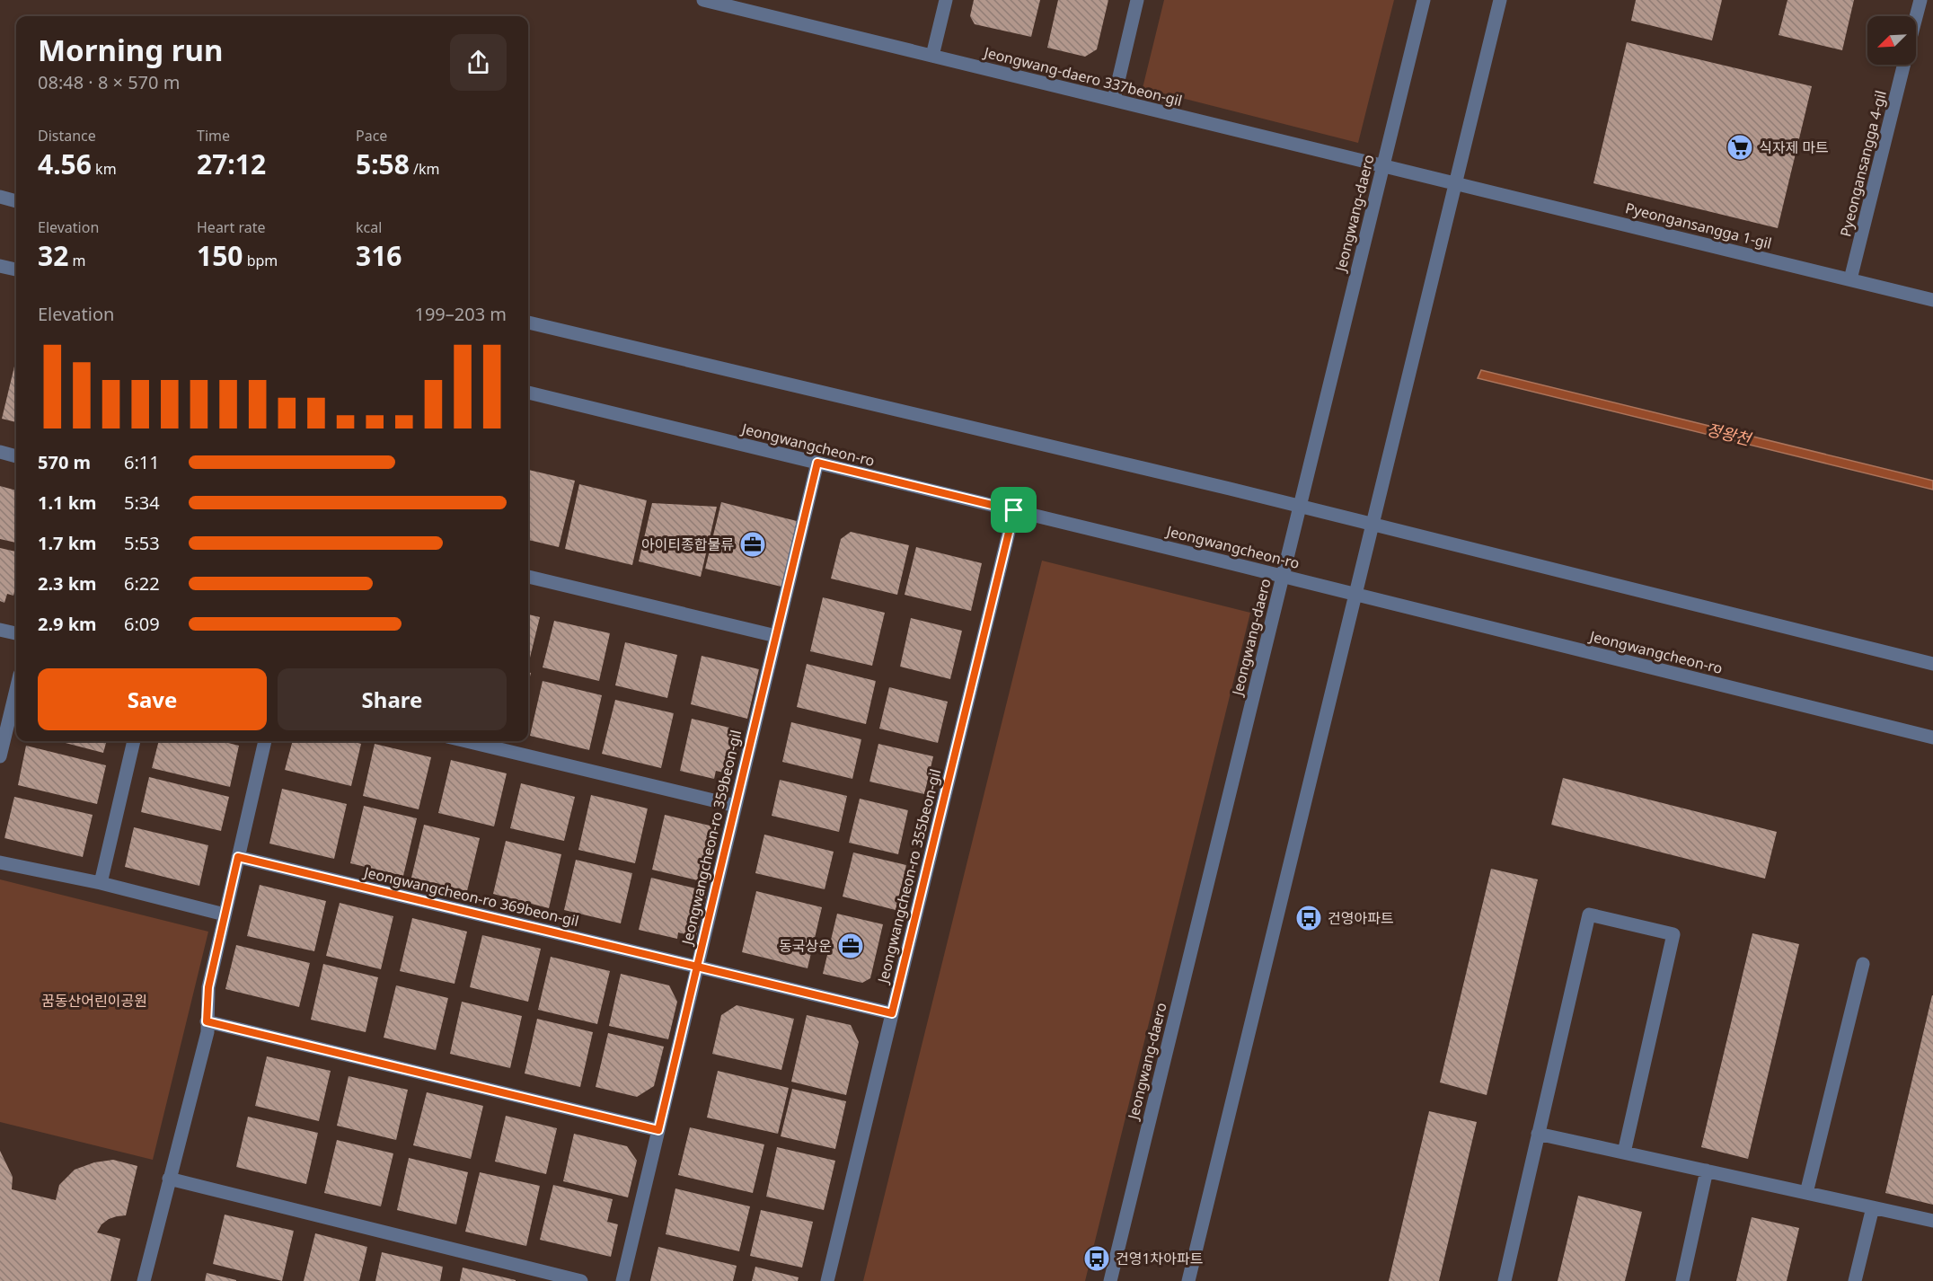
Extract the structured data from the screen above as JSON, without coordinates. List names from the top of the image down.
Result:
{
  "streets": {
    "street": [
      "Jeongwang-daero 337beon-gil",
      "Pyeongansangga 4-gil",
      "Jeongwang-daero",
      "Pyeongansangga 1-gil",
      "Jeongwangcheon-ro",
      "Jeongwangcheon-ro 359beon-gil",
      "Jeongwangcheon-ro 355beon-gil",
      "Jeongwangcheon-ro 369beon-gil"
    ]
  },
  "crossings": [
    ["Jeongwang-daero 337beon-gil", "Jeongwang-daero"],
    ["Jeongwang-daero 337beon-gil", "Pyeongansangga 1-gil"],
    ["Pyeongansangga 4-gil", "Pyeongansangga 1-gil"],
    ["Jeongwang-daero", "Jeongwangcheon-ro"],
    ["Jeongwangcheon-ro", "Jeongwangcheon-ro 359beon-gil"],
    ["Jeongwangcheon-ro", "Jeongwangcheon-ro 355beon-gil"],
    ["Jeongwangcheon-ro 359beon-gil", "Jeongwangcheon-ro 369beon-gil"],
    ["Jeongwangcheon-ro 355beon-gil", "Jeongwangcheon-ro 369beon-gil"]
  ],
  "water": ["정왕천"],
  "parks": ["꿈동산어린이공원"],
  "places": {
    "supermarket": ["식자제 마트"],
    "office": ["아이티종합물류", "동국상운"],
    "bus stop": ["건영아파트", "건영1차아파트"]
  },
  "north": "bottom left",
  "page": {
    "heading": ["Morning run", "08:48 · 8 × 570 m"],
    "stats": [
      ["Distance", "4.56 km"],
      ["Time", "27:12"],
      ["Pace", "5:58 /km"],
      ["Elevation", "32 m"],
      ["Heart rate", "150 bpm"],
      ["kcal", "316"]
    ],
    "chart": ["Elevation", "199–203 m"],
    "list": [
      {
        "name": "570 m",
        "note": "6:11"
      },
      {
        "name": "1.1 km",
        "note": "5:34"
      },
      {
        "name": "1.7 km",
        "note": "5:53"
      },
      {
        "name": "2.3 km",
        "note": "6:22"
      },
      {
        "name": "2.9 km",
        "note": "6:09"
      }
    ],
    "buttons": ["Save", "Share"]
  }
}
